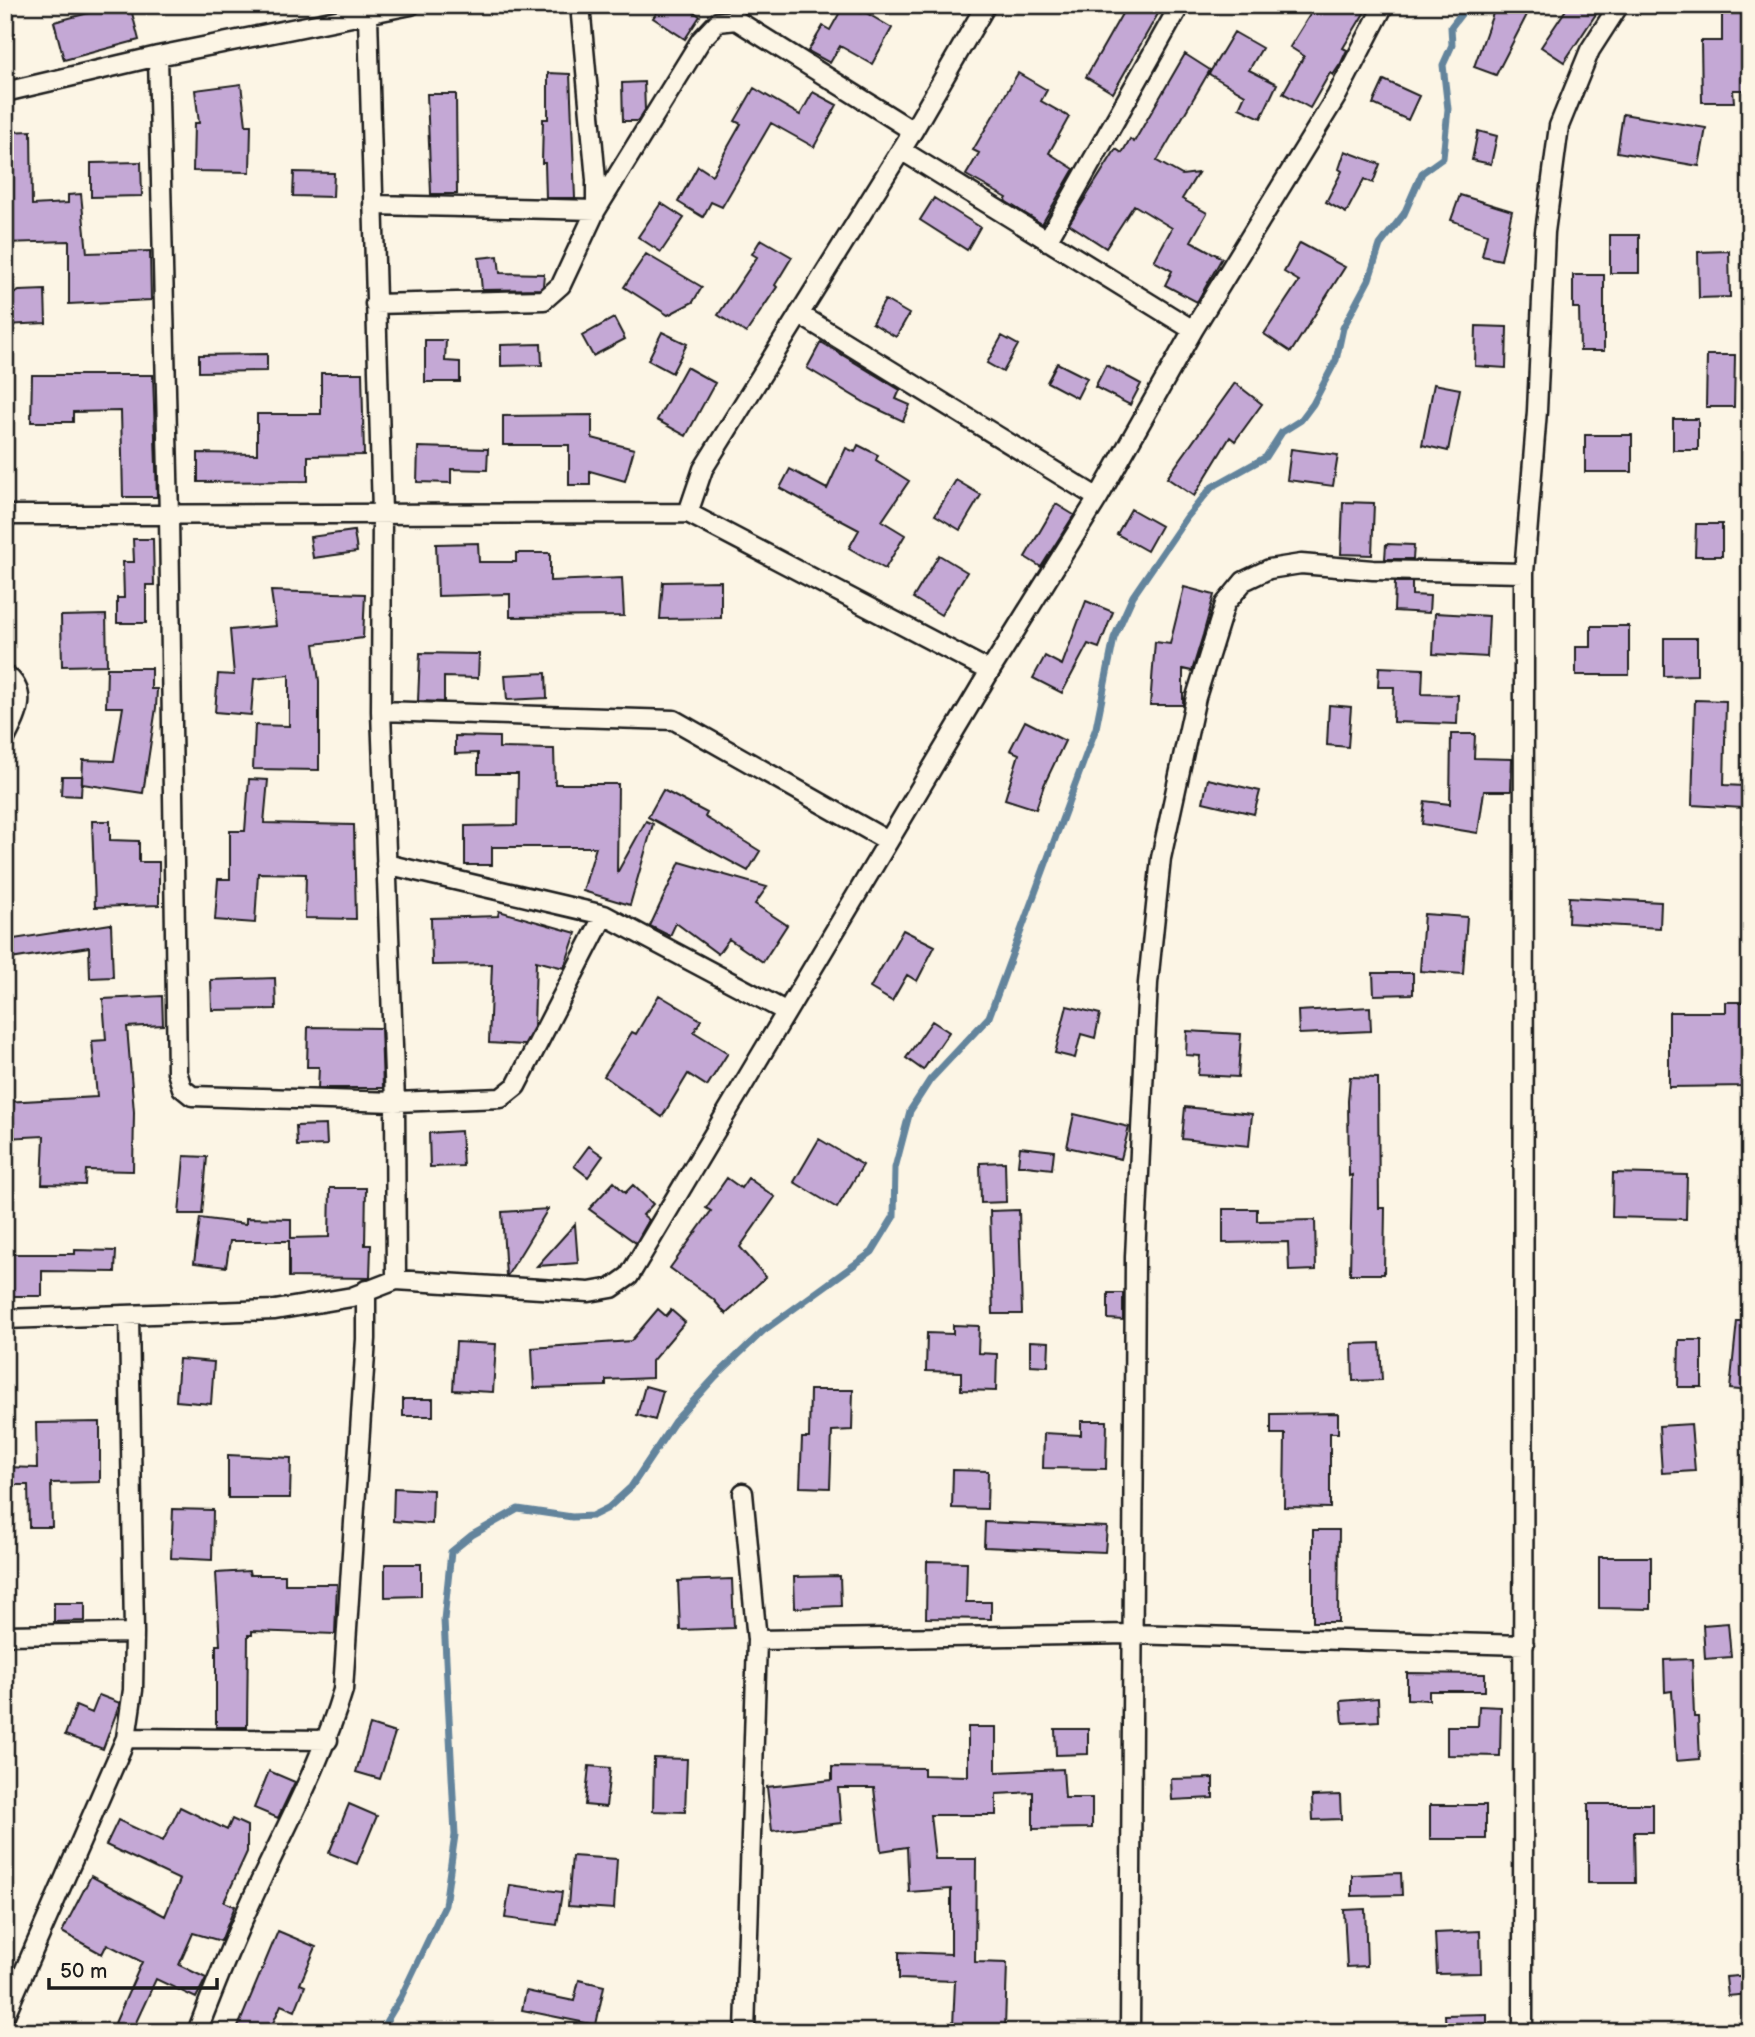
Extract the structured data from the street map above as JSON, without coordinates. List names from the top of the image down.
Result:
{
  "scale_bar": "50 m"
}
